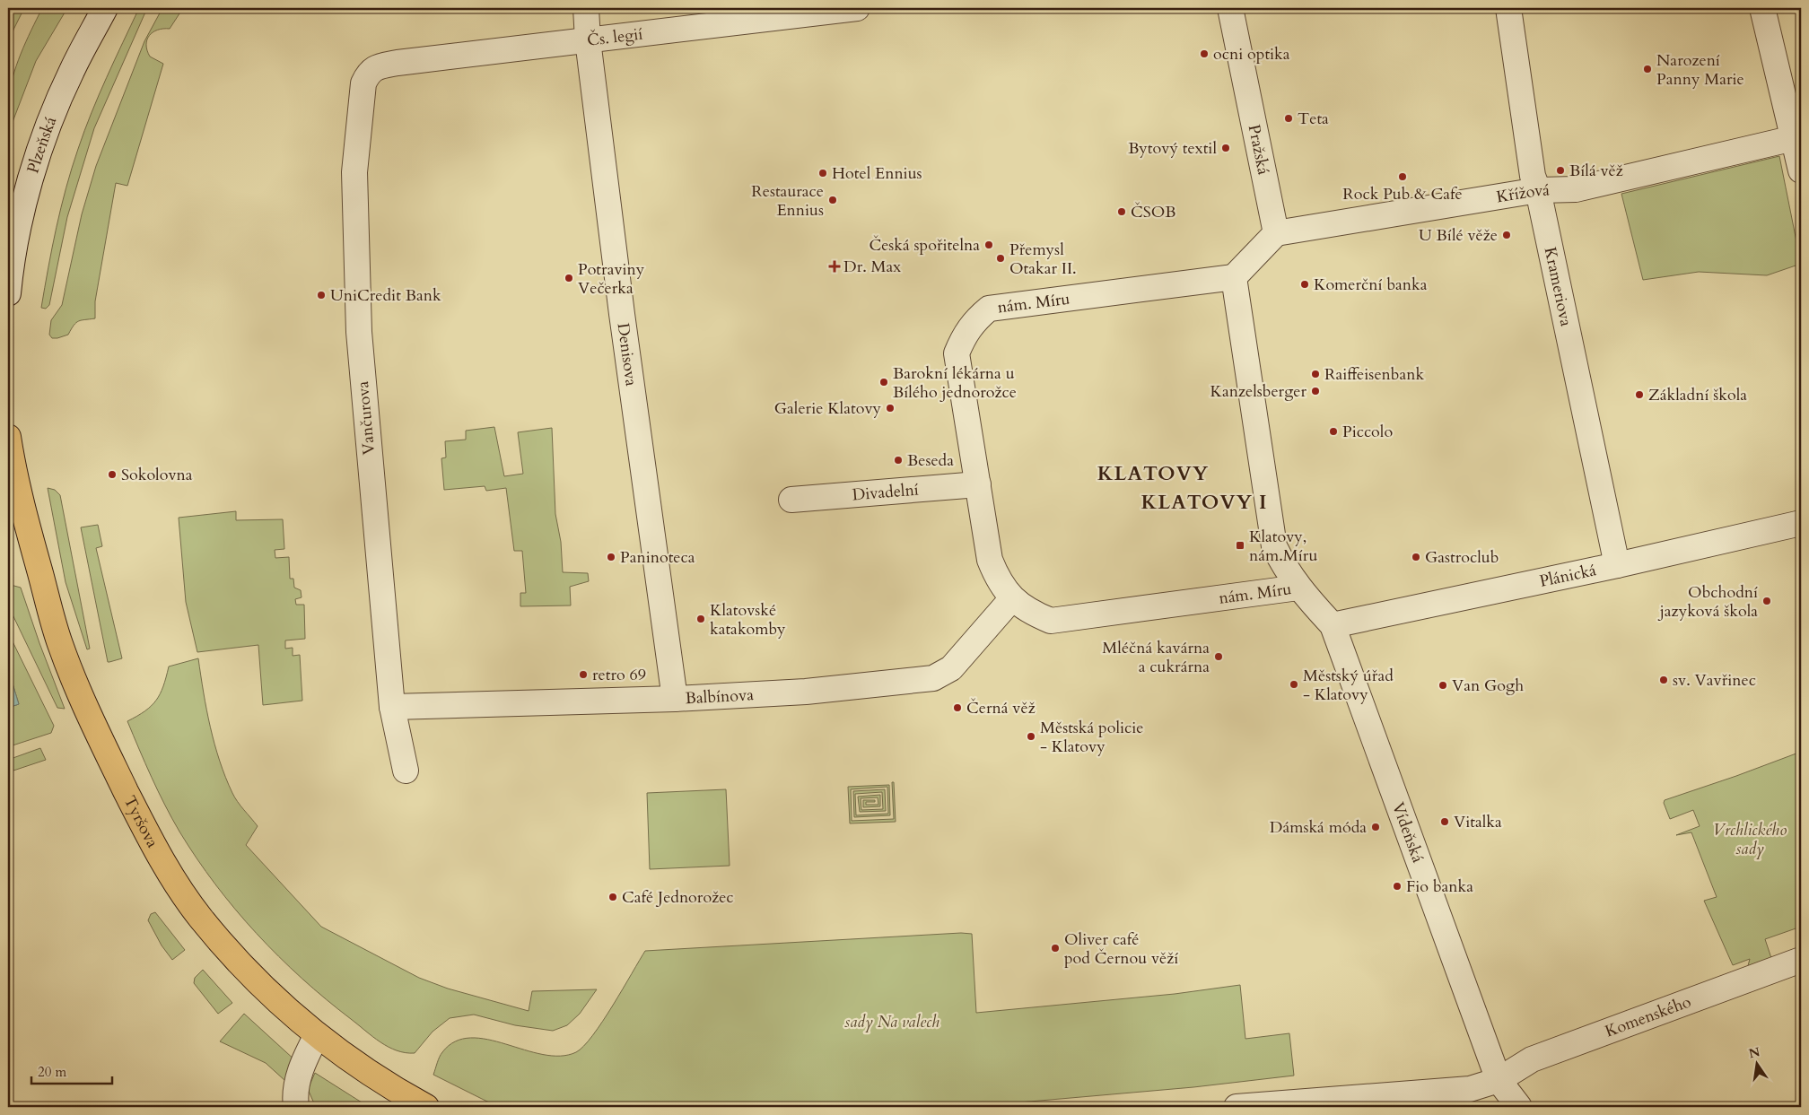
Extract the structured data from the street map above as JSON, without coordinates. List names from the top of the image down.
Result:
{
  "streets": {
    "main road": ["Tyršova"],
    "street": [
      "Čs. legií",
      "Plzeňská",
      "Pražská",
      "Křížová",
      "Krameriova",
      "nám. Míru",
      "Denisova",
      "Vančurova",
      "Divadelní",
      "Plánická",
      "Balbínova",
      "Vídeňská",
      "Komenského"
    ]
  },
  "crossings": [
    ["Čs. legií", "Denisova"],
    ["Čs. legií", "Vančurova"],
    ["Pražská", "Křížová"],
    ["Křížová", "Krameriova"],
    ["Krameriova", "Plánická"],
    ["nám. Míru", "Divadelní"],
    ["nám. Míru", "Balbínova"],
    ["nám. Míru", "Vídeňská"],
    ["Denisova", "Balbínova"],
    ["Vančurova", "Balbínova"],
    ["Plánická", "Vídeňská"],
    ["Vídeňská", "Komenského"]
  ],
  "districts": ["KLATOVY", "KLATOVY I"],
  "parks": ["Vrchlického sady", "sady Na valech"],
  "places": {
    "other": [
      "ocni optika",
      "Narození Panny Marie",
      "Teta",
      "Bytový textil",
      "Bílá věž",
      "Hotel Ennius",
      "Rock Pub & Cafe",
      "Restaurace Ennius",
      "ČSOB",
      "U Bílé věže",
      "Česká spořitelna",
      "Přemysl Otakar II.",
      "Potraviny Večerka",
      "Komerční banka",
      "UniCredit Bank",
      "Raiffeisenbank",
      "Barokní lékárna u Bílého jednorožce",
      "Kanzelsberger",
      "Základní škola",
      "Galerie Klatovy",
      "Piccolo",
      "Beseda",
      "Sokolovna",
      "Paninoteca",
      "Gastroclub",
      "Obchodní jazyková škola",
      "Klatovské katakomby",
      "Mléčná kavárna a cukrárna",
      "retro 69",
      "sv. Vavřinec",
      "Městský úřad - Klatovy",
      "Van Gogh",
      "Černá věž",
      "Městská policie - Klatovy",
      "Vitalka",
      "Dámská móda",
      "Fio banka",
      "Café Jednorožec",
      "Oliver café pod Černou věží"
    ],
    "health": ["Dr. Max"],
    "transit": ["Klatovy, nám.Míru"]
  },
  "scale_bar": "20 m",
  "north": "top"
}
